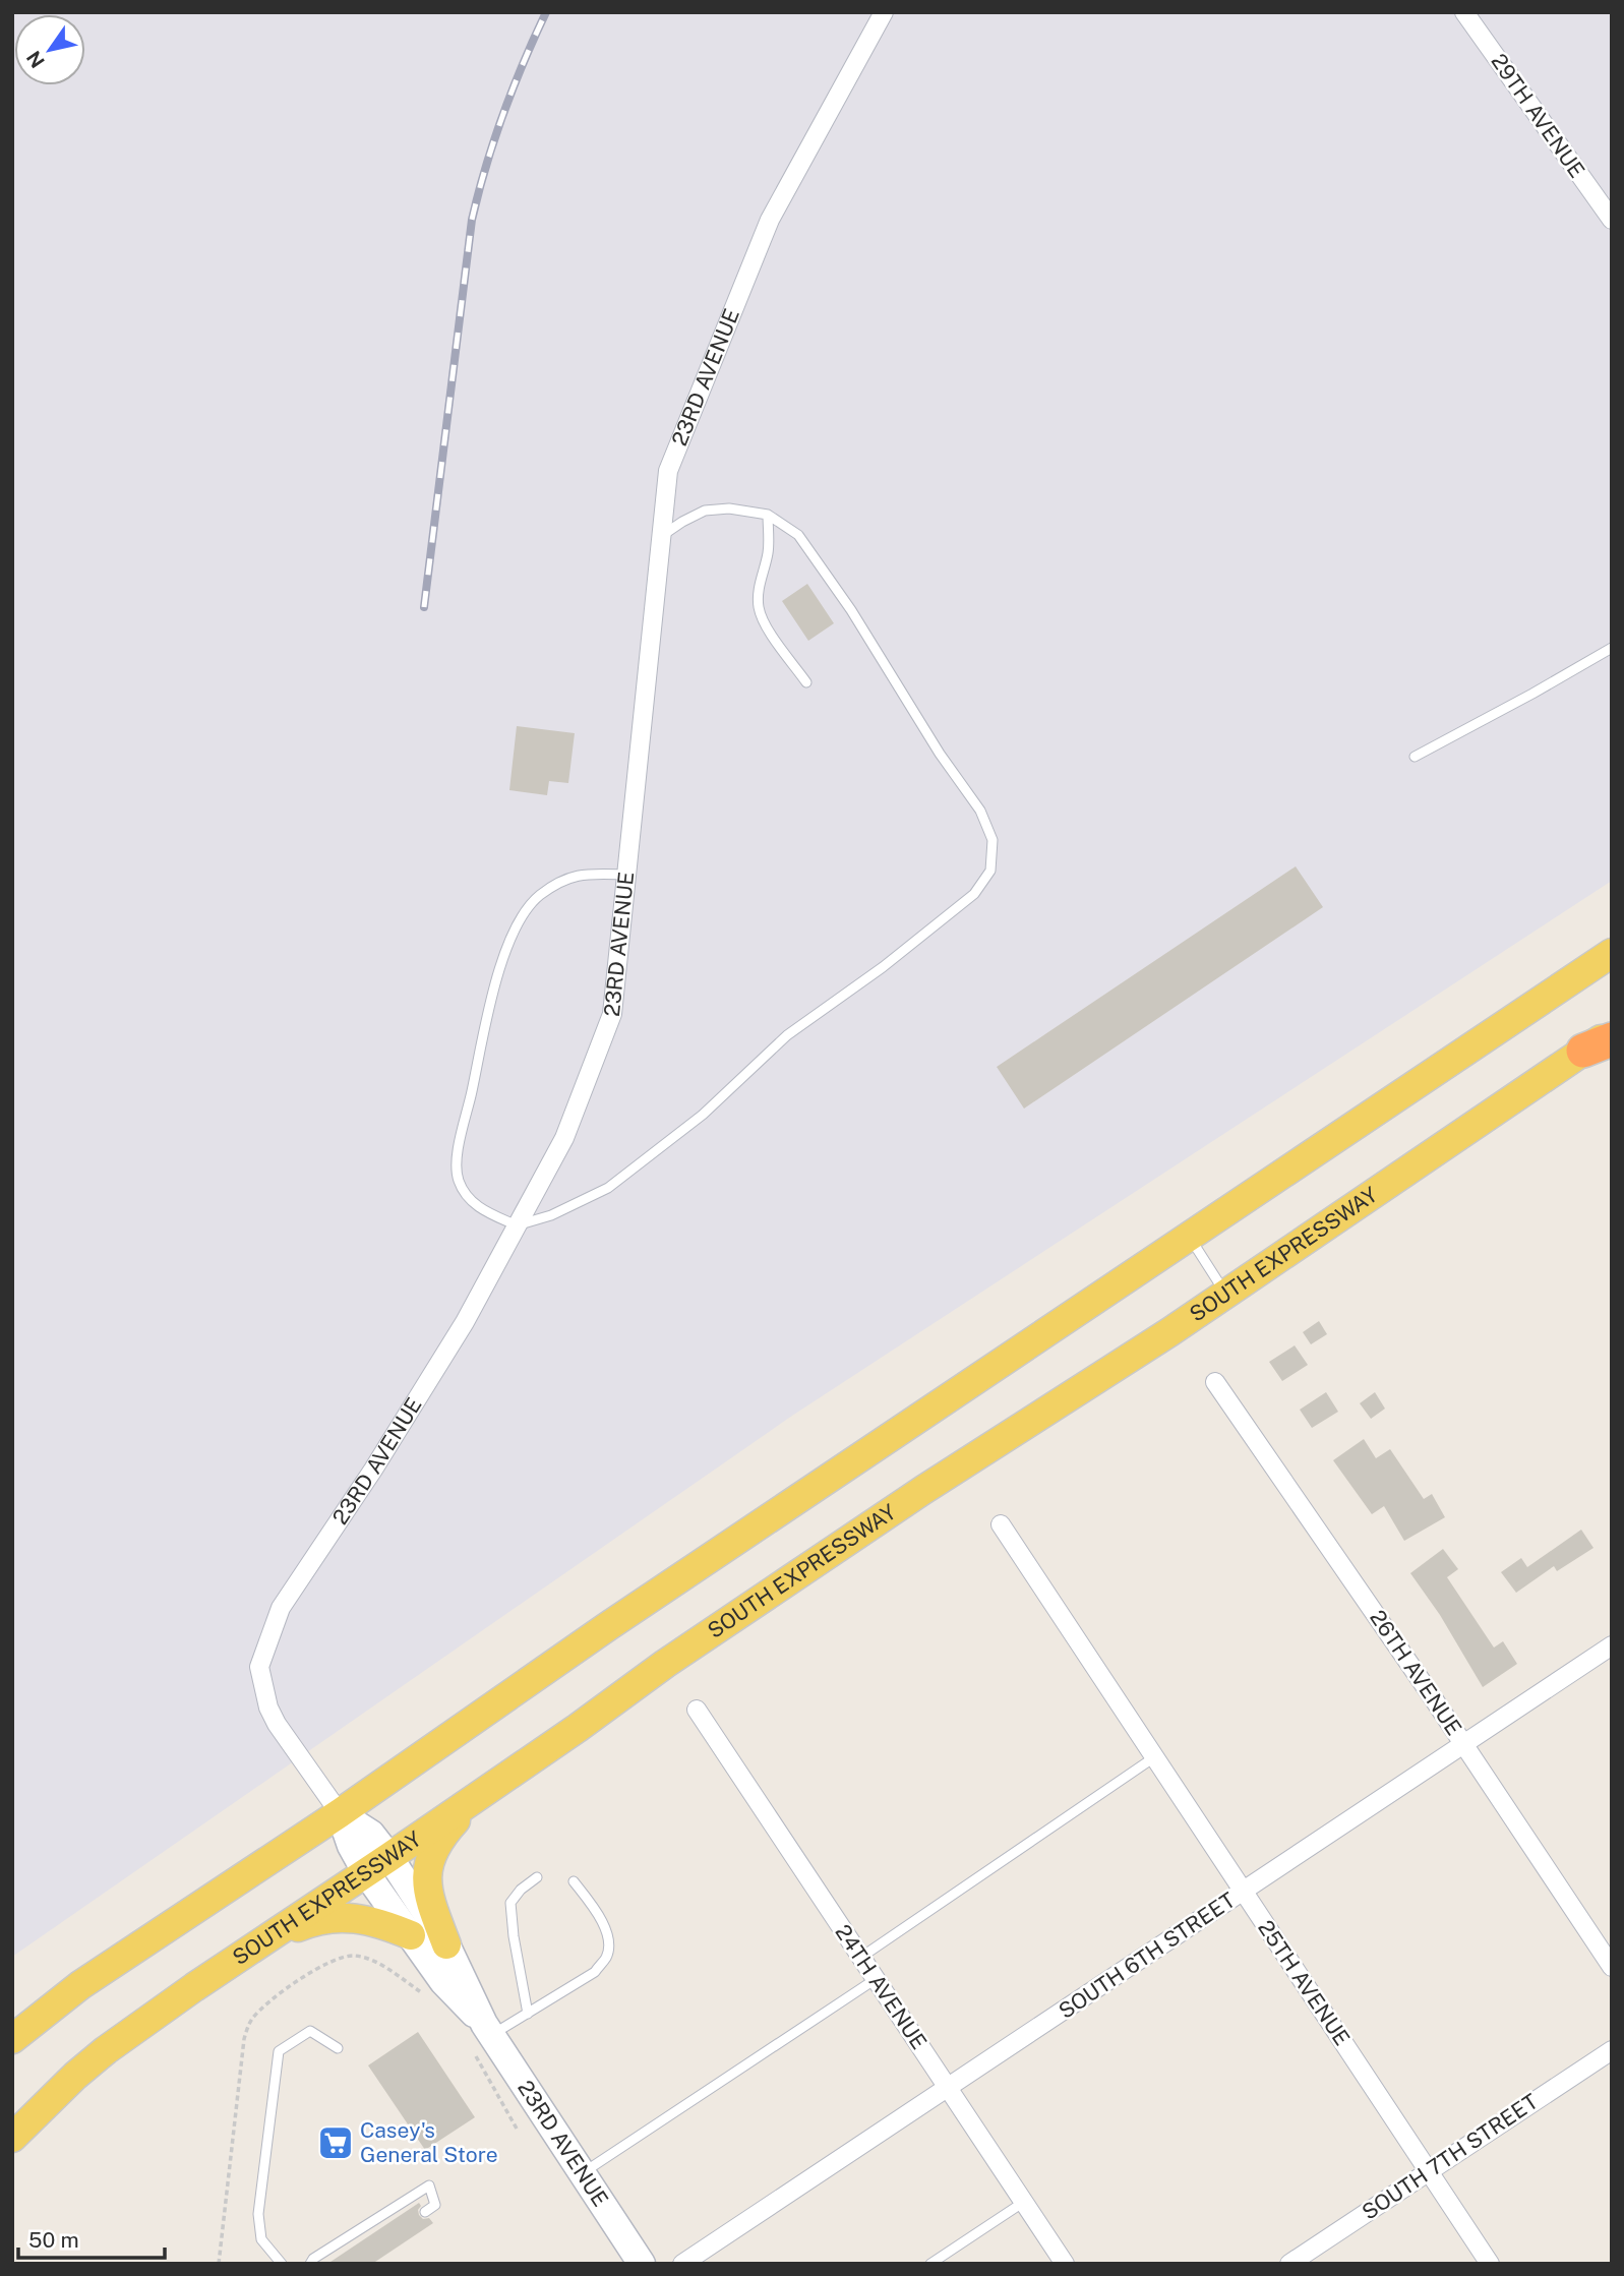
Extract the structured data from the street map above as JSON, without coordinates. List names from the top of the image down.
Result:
{
  "streets": {
    "main road": ["23RD AVENUE", "SOUTH EXPRESSWAY"],
    "street": [
      "29TH AVENUE",
      "26TH AVENUE",
      "SOUTH 6TH STREET",
      "25TH AVENUE",
      "24TH AVENUE",
      "SOUTH 7TH STREET"
    ]
  },
  "crossings": [
    ["23RD AVENUE", "SOUTH EXPRESSWAY"],
    ["26TH AVENUE", "SOUTH 6TH STREET"],
    ["SOUTH 6TH STREET", "25TH AVENUE"],
    ["SOUTH 6TH STREET", "24TH AVENUE"],
    ["25TH AVENUE", "SOUTH 7TH STREET"]
  ],
  "places": {
    "supermarket": ["Casey's General Store"]
  },
  "scale_bar": "50 m",
  "north": "bottom left"
}
